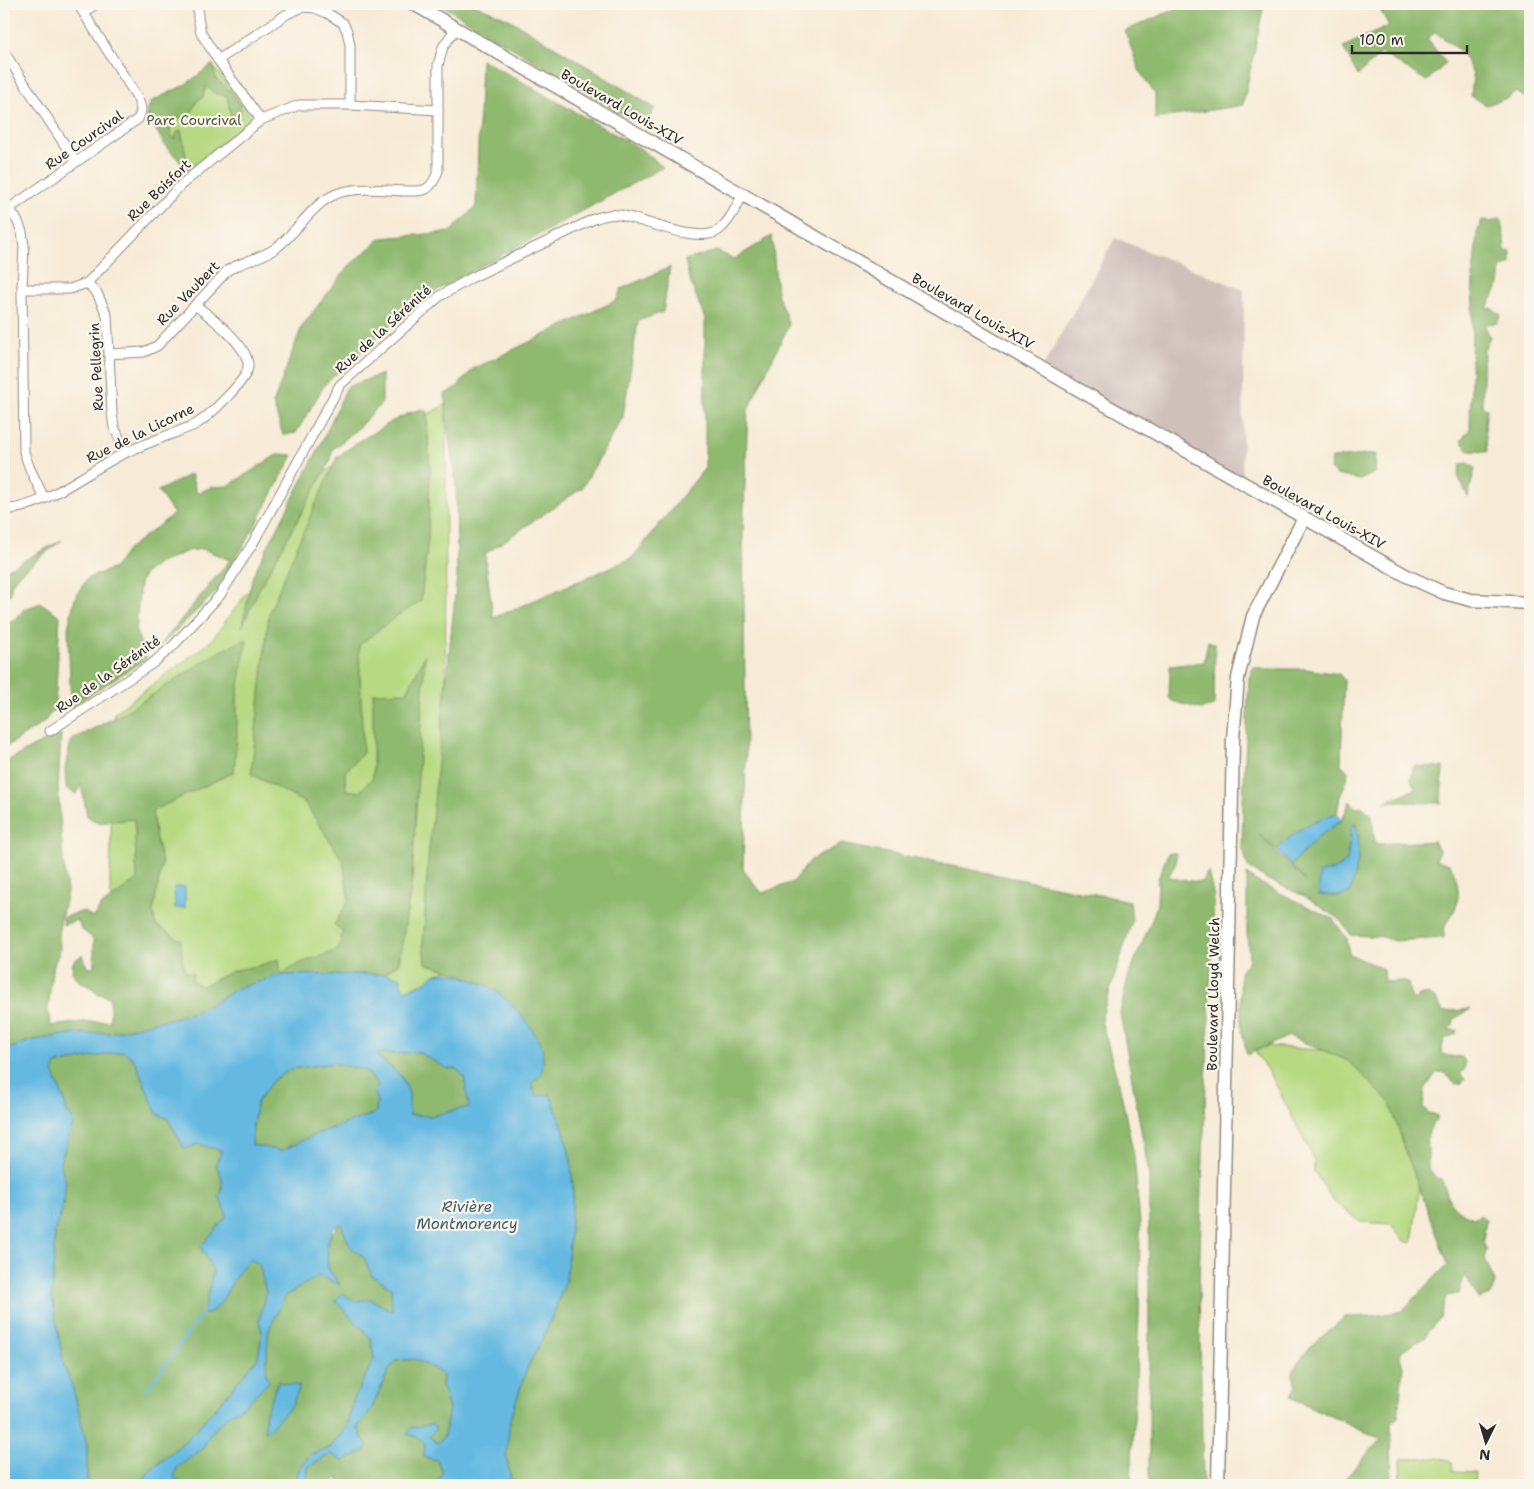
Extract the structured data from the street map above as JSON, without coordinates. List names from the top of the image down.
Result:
{
  "streets": {
    "main road": ["Boulevard Louis-XIV", "Boulevard Lloyd Welch"],
    "street": [
      "Rue Courcival",
      "Rue Boisfort",
      "Rue Vaubert",
      "Rue de la Sérénité",
      "Rue Pellegrin",
      "Rue de la Licorne"
    ]
  },
  "crossings": [
    ["Boulevard Louis-XIV", "Rue Vaubert"],
    ["Boulevard Louis-XIV", "Rue de la Sérénité"],
    ["Boulevard Louis-XIV", "Boulevard Lloyd Welch"],
    ["Rue Boisfort", "Rue Vaubert"],
    ["Rue Boisfort", "Rue Pellegrin"],
    ["Rue Vaubert", "Rue Pellegrin"],
    ["Rue Vaubert", "Rue de la Licorne"],
    ["Rue Pellegrin", "Rue de la Licorne"]
  ],
  "water": ["Rivière Montmorency"],
  "parks": ["Parc Courcival"],
  "scale_bar": "100 m",
  "north": "bottom"
}
